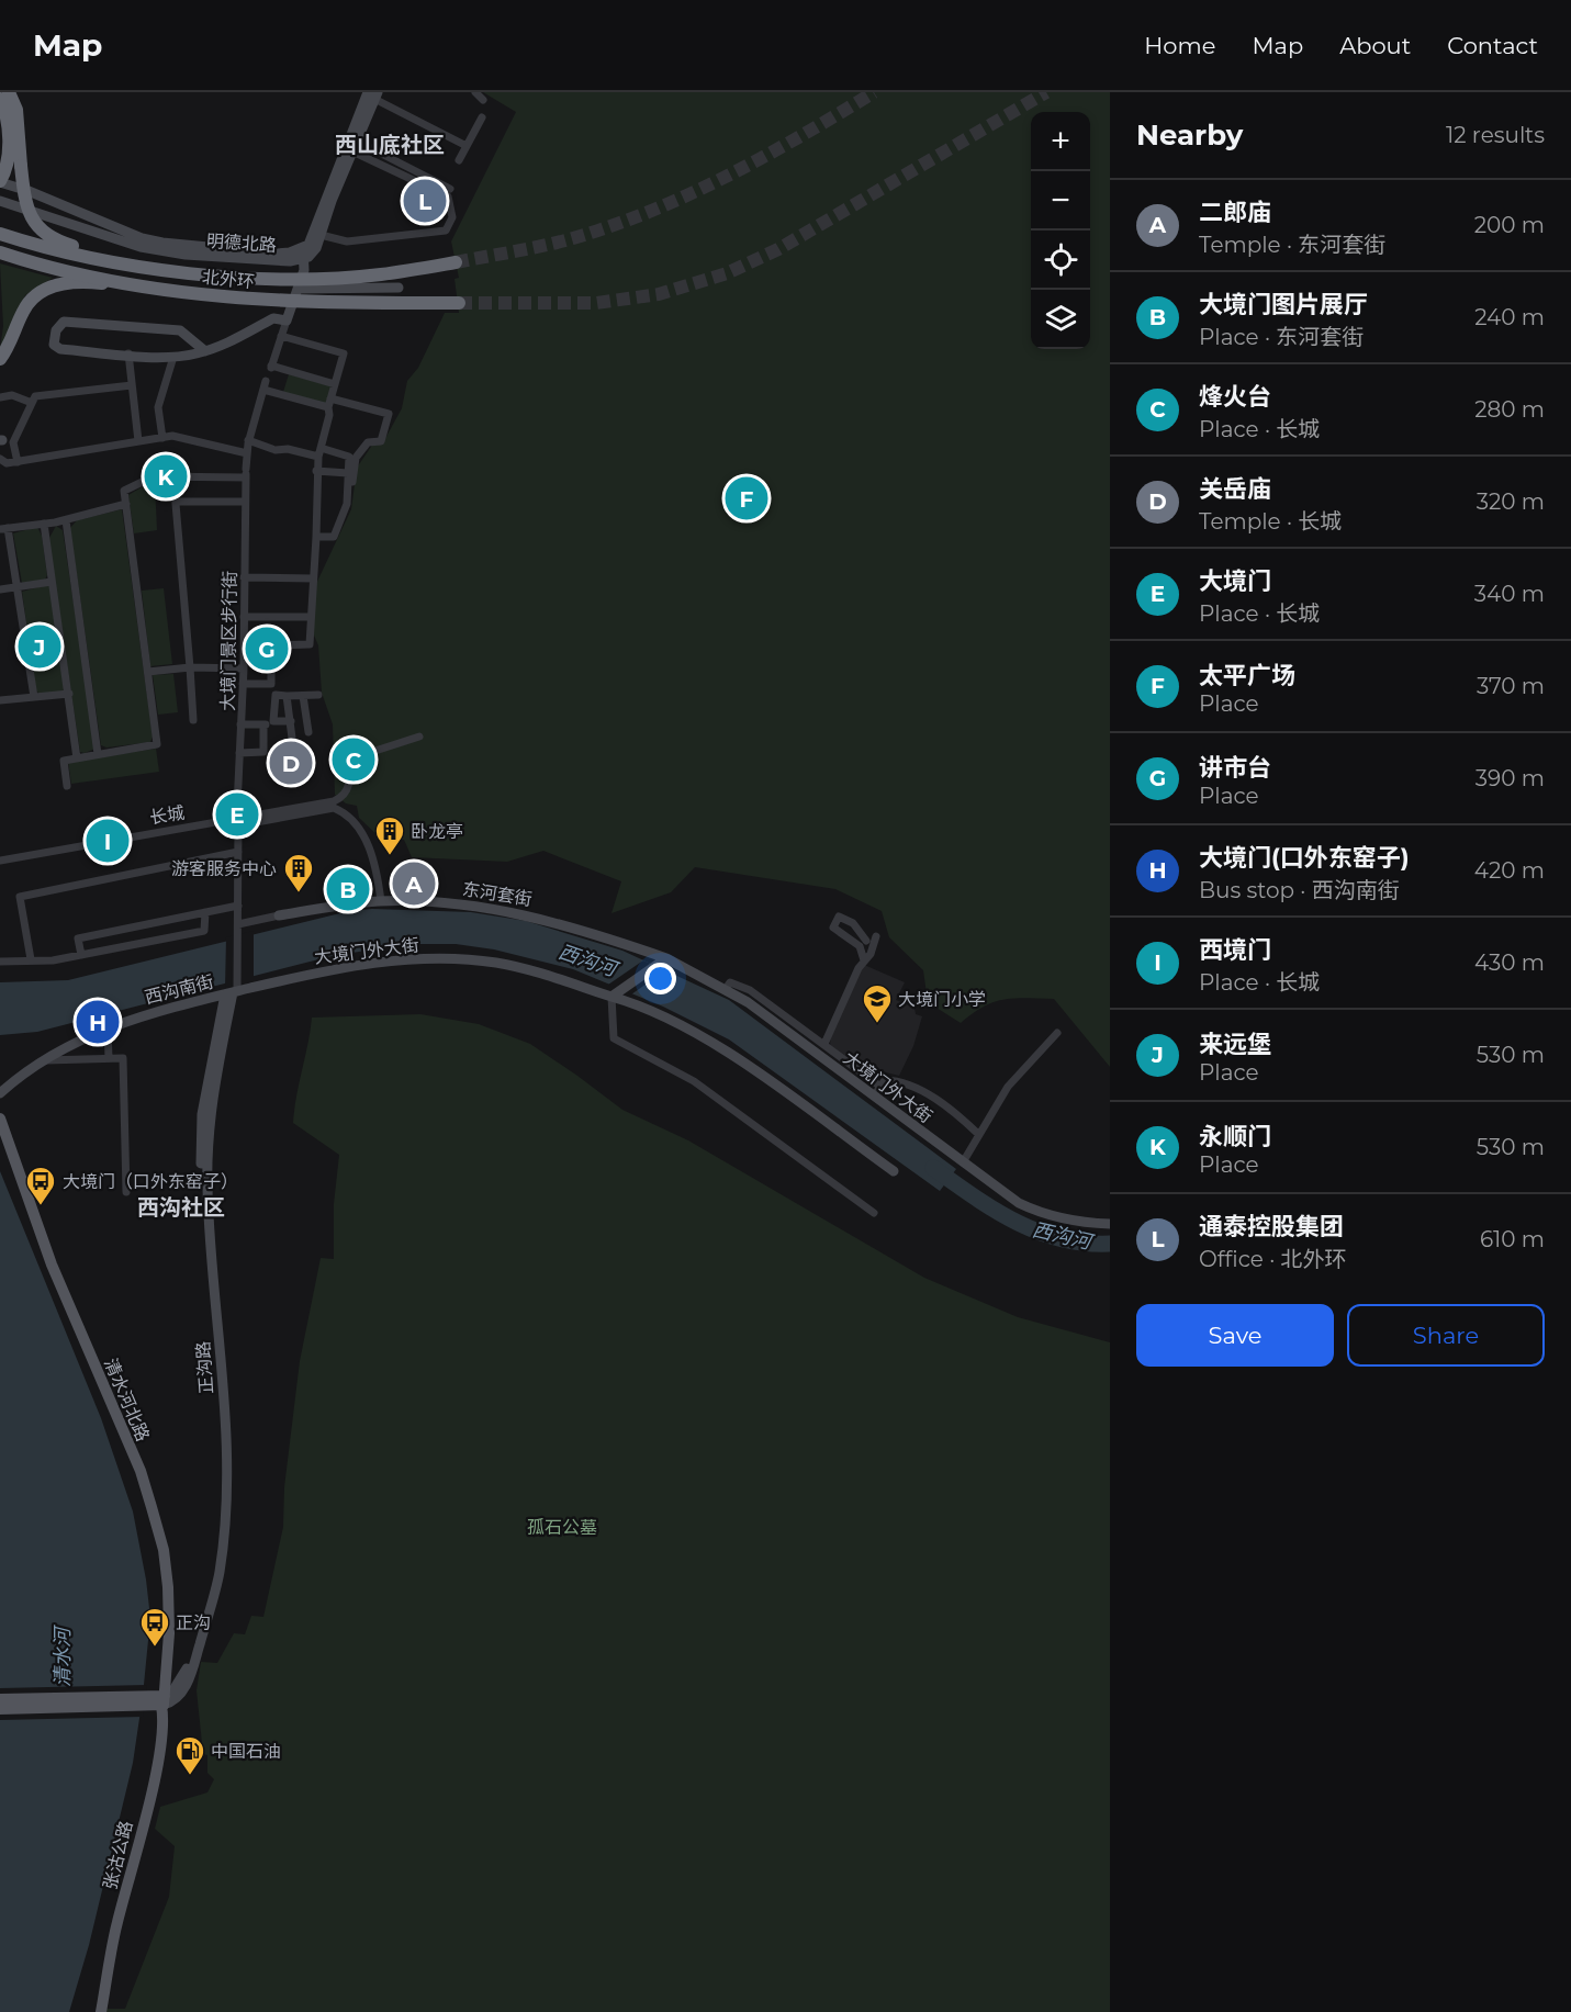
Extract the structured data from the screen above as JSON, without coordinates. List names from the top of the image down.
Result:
{
  "streets": {
    "highway": ["北外环"],
    "main road": ["清水河北路", "张沽公路"],
    "street": [
      "明德北路",
      "大境门景区步行街",
      "长城",
      "东河套街",
      "大境门外大街",
      "西沟南街",
      "正沟路"
    ]
  },
  "crossings": [
    ["东河套街", "大境门外大街"],
    ["大境门外大街", "西沟南街"],
    ["大境门外大街", "正沟路"],
    ["西沟南街", "正沟路"],
    ["正沟路", "清水河北路"],
    ["正沟路", "张沽公路"],
    ["清水河北路", "张沽公路"]
  ],
  "districts": ["西山底社区", "西沟社区"],
  "water": ["西沟河", "清水河"],
  "parks": ["孤石公墓"],
  "places": {
    "building": ["卧龙亭", "游客服务中心"],
    "school or university": ["大境门小学"],
    "bus stop": ["大境门（口外东窑子）", "正沟"],
    "fuel station": ["中国石油"]
  },
  "page": {
    "header": "Map",
    "nav": [
      "Home",
      "Map",
      "About",
      "Contact"
    ],
    "heading": ["Nearby", "12 results"],
    "map_buttons": ["+", "−"],
    "pins": [
      "L",
      "K",
      "F",
      "J",
      "G",
      "C",
      "D",
      "E",
      "I",
      "A",
      "B",
      "H"
    ],
    "list": [
      {
        "mark": "A",
        "name": "二郎庙",
        "note": "Temple · 东河套街",
        "value": "200 m"
      },
      {
        "mark": "B",
        "name": "大境门图片展厅",
        "note": "Place · 东河套街",
        "value": "240 m"
      },
      {
        "mark": "C",
        "name": "烽火台",
        "note": "Place · 长城",
        "value": "280 m"
      },
      {
        "mark": "D",
        "name": "关岳庙",
        "note": "Temple · 长城",
        "value": "320 m"
      },
      {
        "mark": "E",
        "name": "大境门",
        "note": "Place · 长城",
        "value": "340 m"
      },
      {
        "mark": "F",
        "name": "太平广场",
        "note": "Place",
        "value": "370 m"
      },
      {
        "mark": "G",
        "name": "讲市台",
        "note": "Place",
        "value": "390 m"
      },
      {
        "mark": "H",
        "name": "大境门(口外东窑子)",
        "note": "Bus stop · 西沟南街",
        "value": "420 m"
      },
      {
        "mark": "I",
        "name": "西境门",
        "note": "Place · 长城",
        "value": "430 m"
      },
      {
        "mark": "J",
        "name": "来远堡",
        "note": "Place",
        "value": "530 m"
      },
      {
        "mark": "K",
        "name": "永顺门",
        "note": "Place",
        "value": "530 m"
      },
      {
        "mark": "L",
        "name": "通泰控股集团",
        "note": "Office · 北外环",
        "value": "610 m"
      }
    ],
    "buttons": ["Save", "Share"]
  }
}
